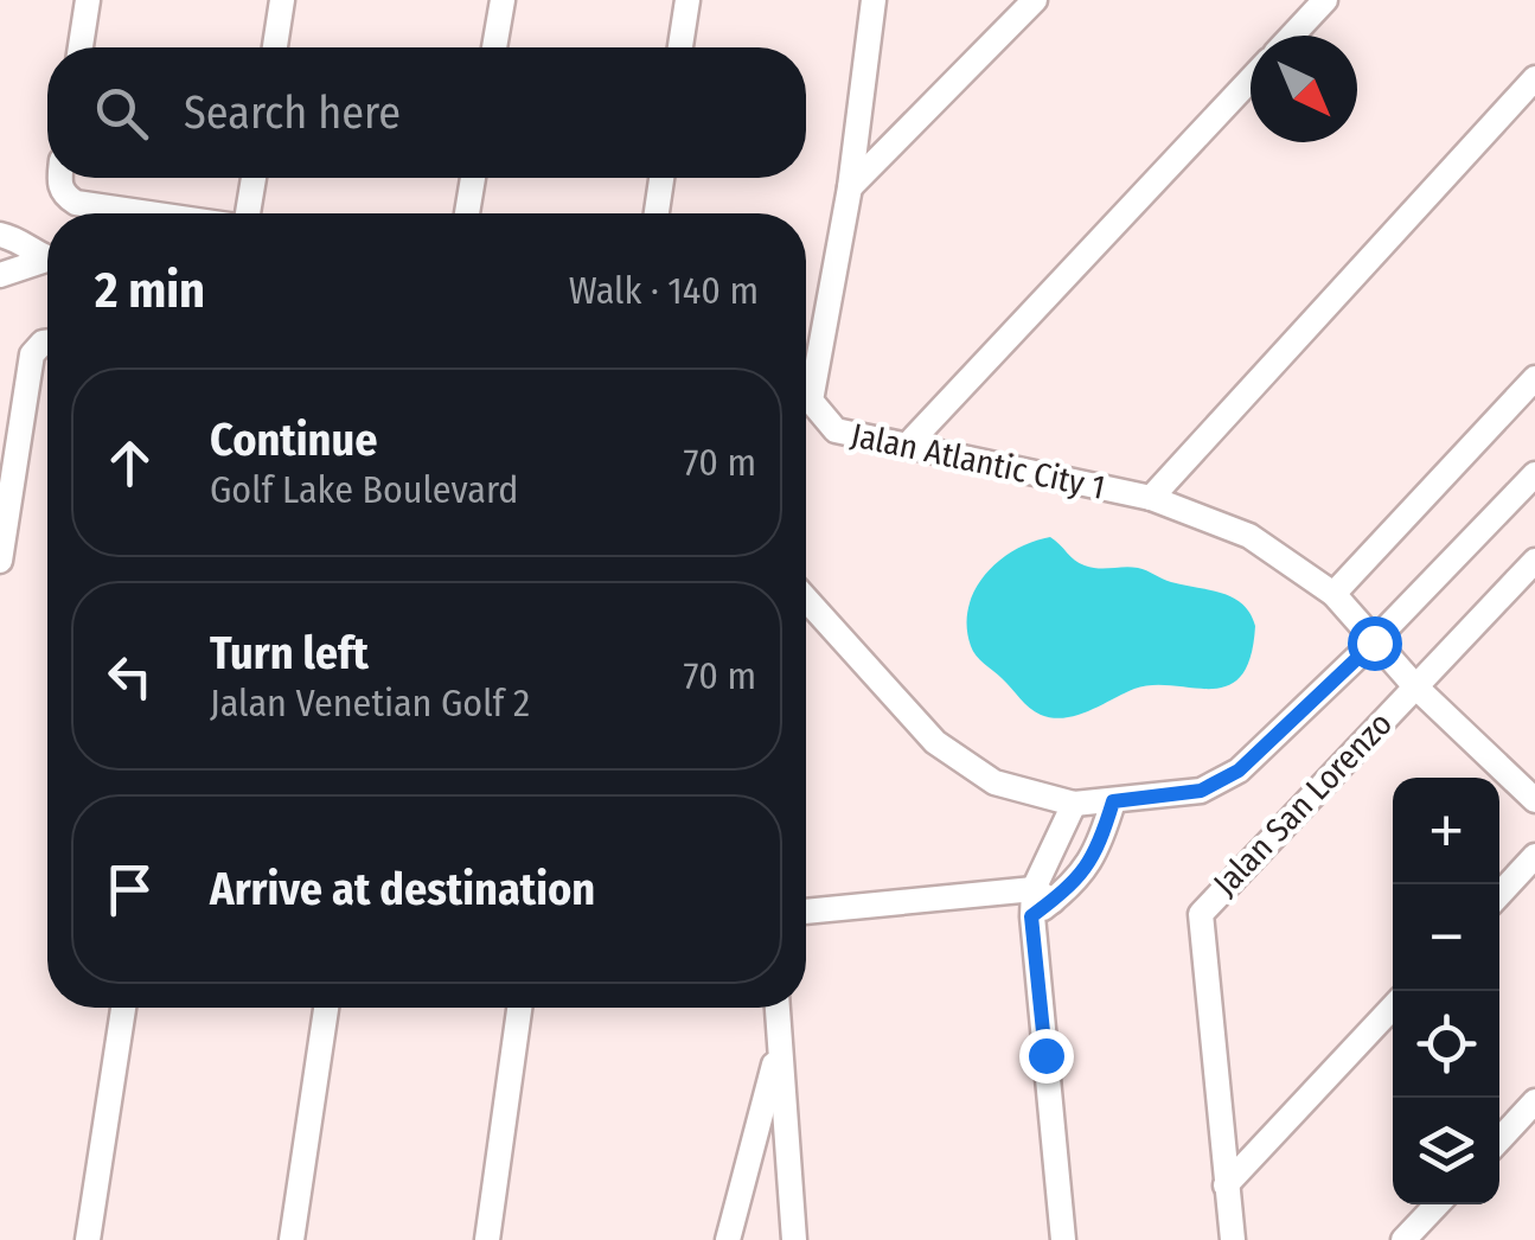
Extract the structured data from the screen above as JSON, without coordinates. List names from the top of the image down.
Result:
{
  "streets": {
    "street": ["Jalan Atlantic City 1", "Jalan San Lorenzo"]
  },
  "crossings": [
    ["Jalan Atlantic City 1", "Jalan San Lorenzo"]
  ],
  "north": "bottom right",
  "page": {
    "search": "Search here",
    "heading": ["2 min", "Walk · 140 m"],
    "list": [
      ["Continue", "Golf Lake Boulevard", "70 m"],
      ["Turn left", "Jalan Venetian Golf 2", "70 m"],
      "Arrive at destination"
    ],
    "map_buttons": ["+", "−"]
  }
}
